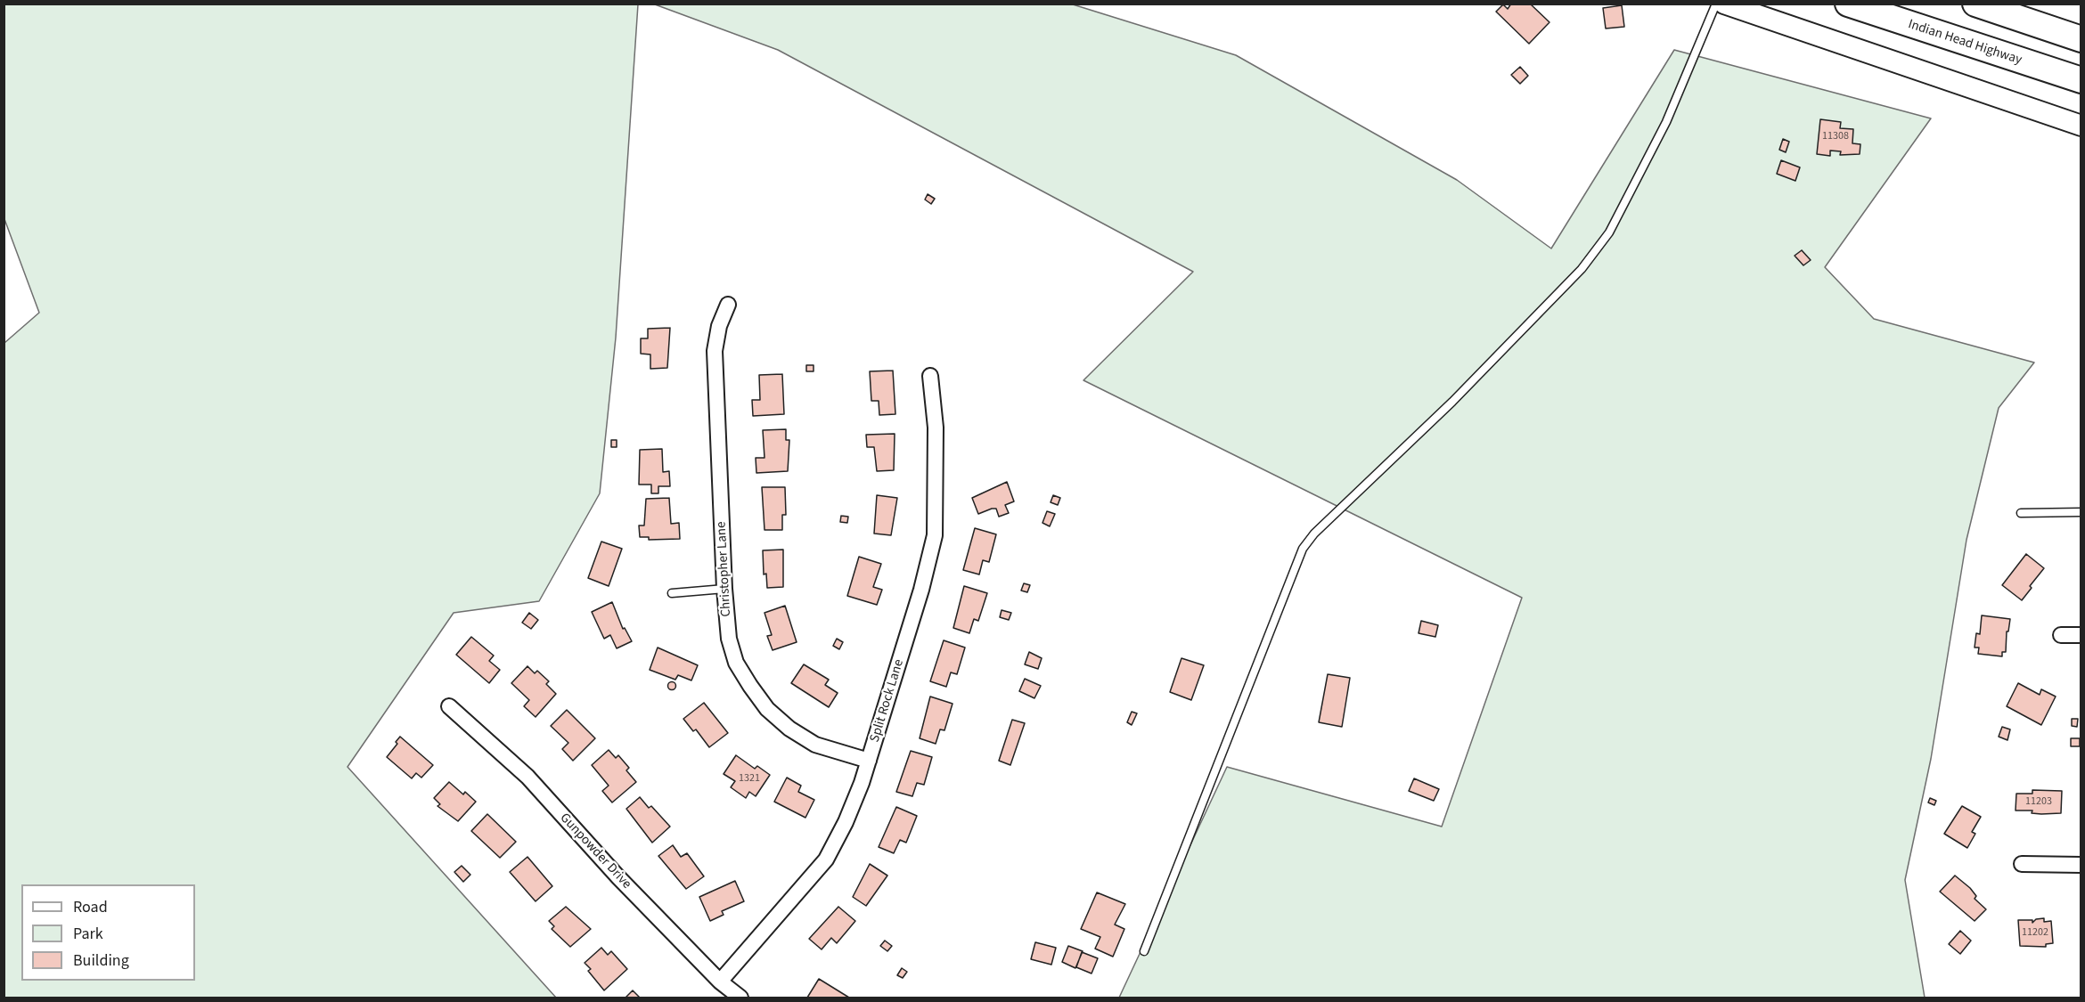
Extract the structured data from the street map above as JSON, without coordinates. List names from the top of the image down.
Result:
{
  "streets": {
    "highway": ["Indian Head Highway"],
    "street": ["Christopher Lane", "Split Rock Lane", "Gunpowder Drive"]
  },
  "crossings": [
    ["Christopher Lane", "Split Rock Lane"],
    ["Split Rock Lane", "Gunpowder Drive"]
  ],
  "house_numbers": [
    "11308",
    "1321",
    "11203",
    "11202"
  ],
  "legend": ["Road", "Park", "Building"]
}
